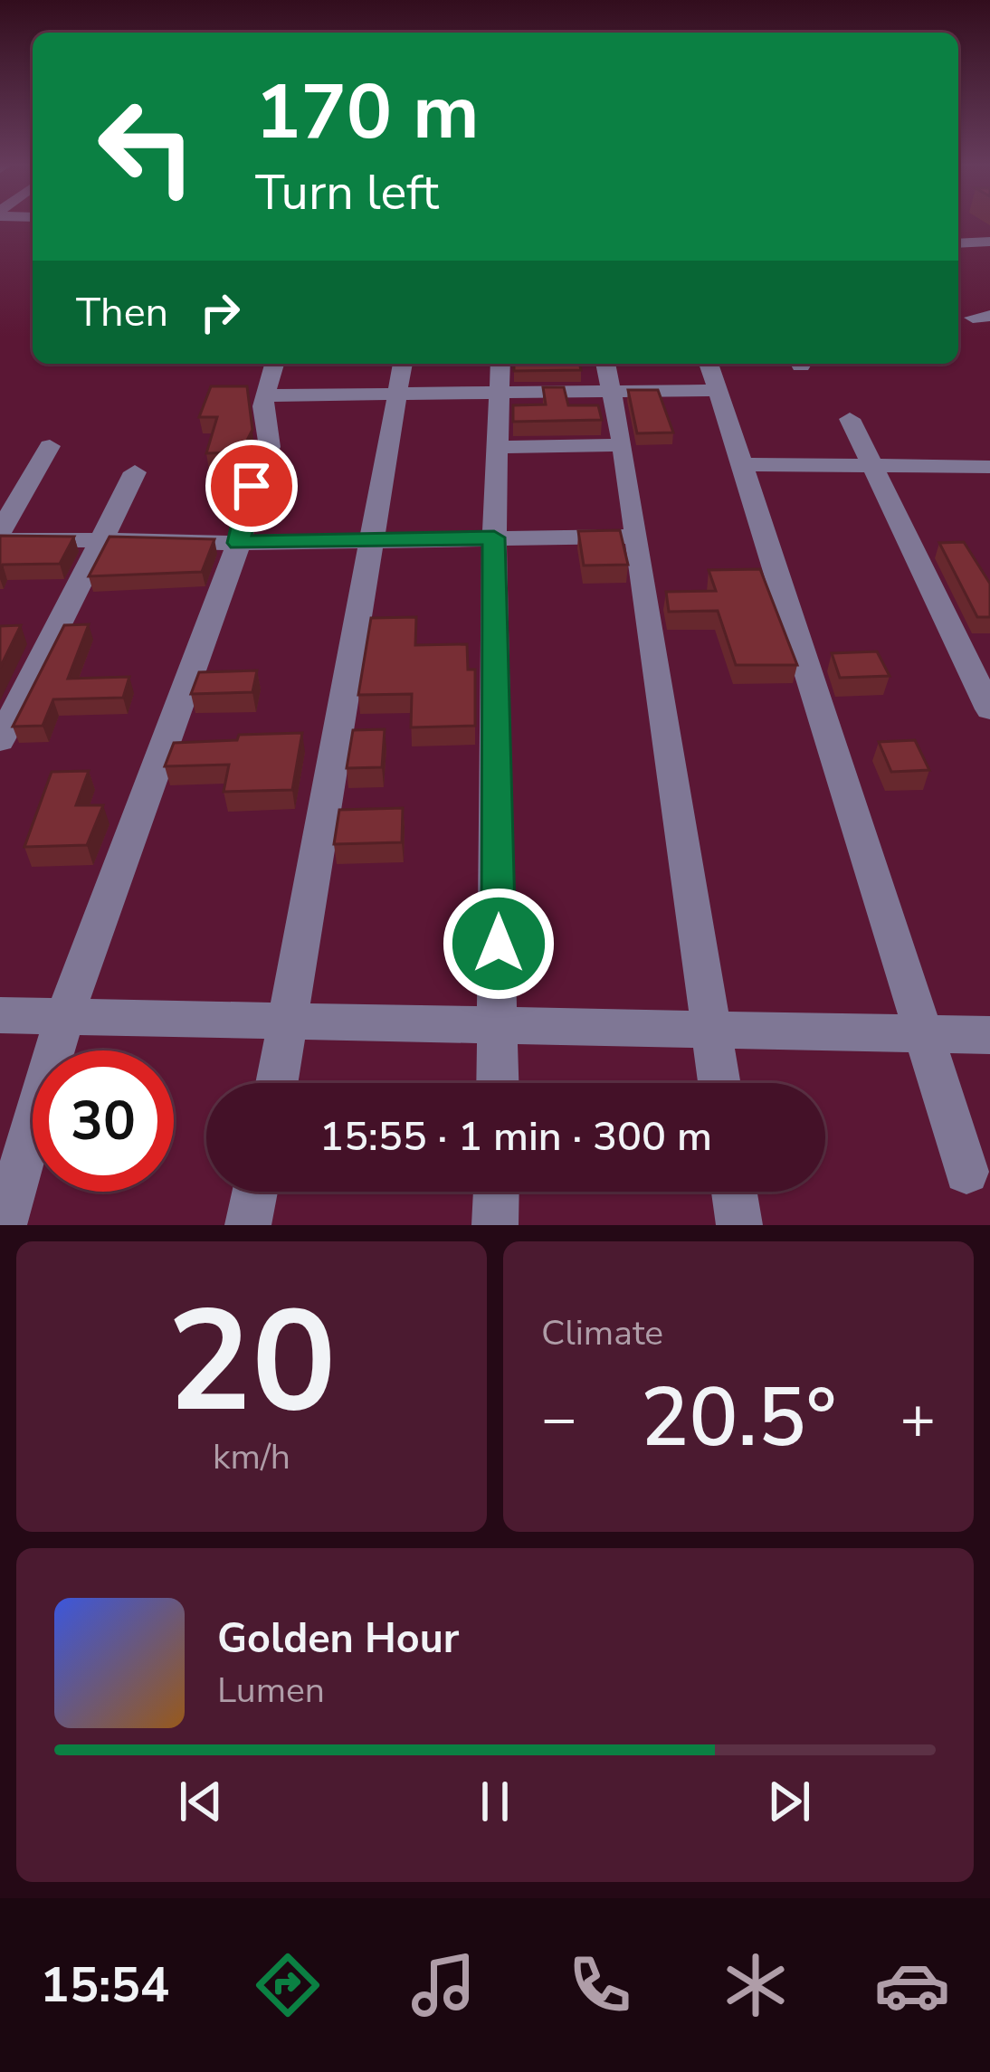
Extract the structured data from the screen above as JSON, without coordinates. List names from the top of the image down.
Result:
{
  "page": {
    "turn": ["170 m", "Turn left"],
    "then": "Then",
    "limit": "30",
    "trip": "15:55 · 1 min · 300 m",
    "tile": [
      ["20", "km/h"],
      "Climate"
    ],
    "heat": ["−", "20.5°", "+"],
    "song": ["Golden Hour", "Lumen"],
    "tabs": "15:54"
  }
}
